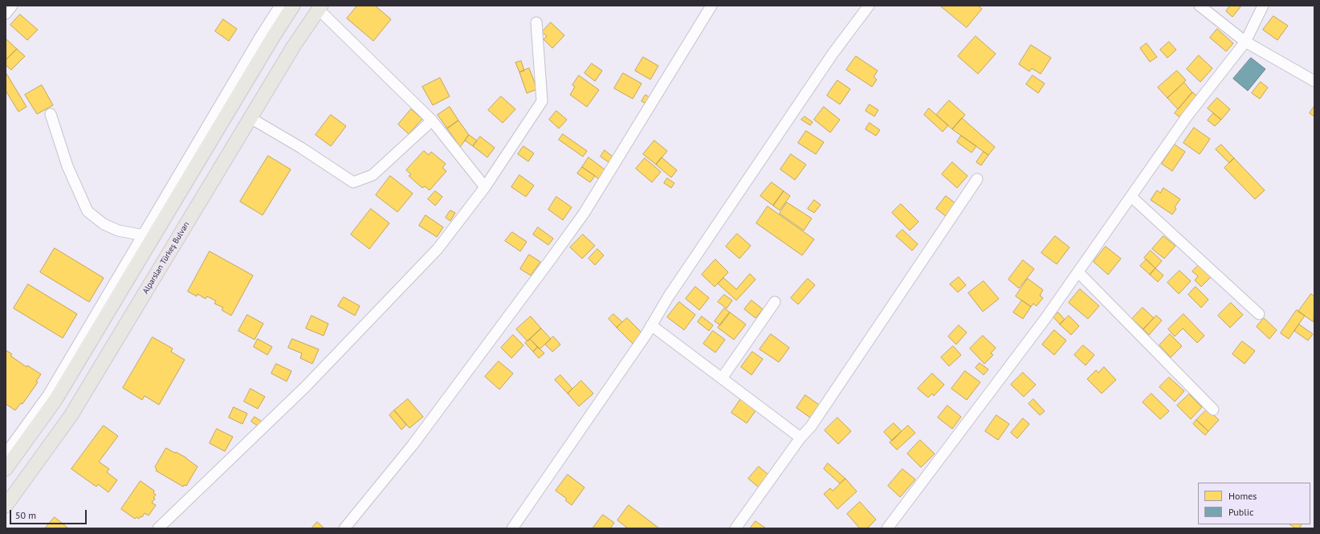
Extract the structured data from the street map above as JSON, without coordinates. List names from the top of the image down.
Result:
{
  "streets": {
    "main road": ["Alparslan Türkeş Bulvarı"]
  },
  "legend": ["Homes", "Public"],
  "scale_bar": "50 m"
}
